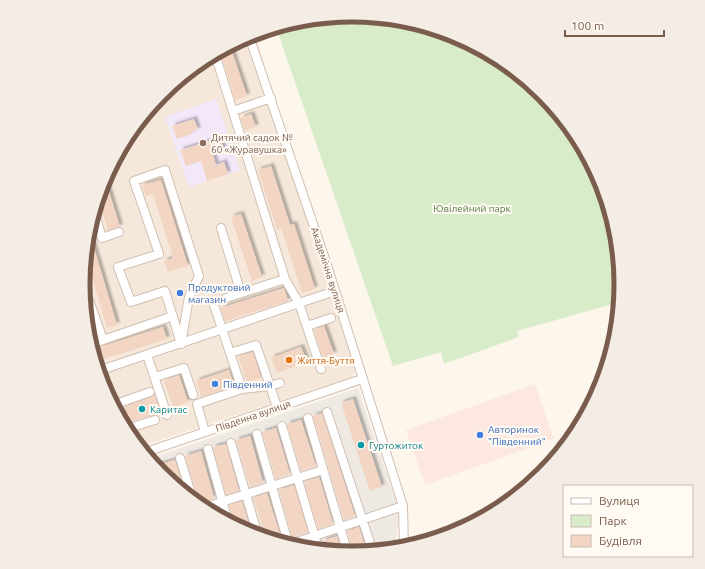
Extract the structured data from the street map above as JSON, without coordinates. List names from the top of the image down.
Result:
{
  "streets": {
    "street": ["Академічна вулиця", "Південна вулиця"]
  },
  "crossings": [
    ["Академічна вулиця", "Південна вулиця"]
  ],
  "parks": ["Ювілейний парк"],
  "places": [
    "Дитячий садок № 60 «Журавушка»",
    "Продуктовий магазин",
    "Життя-Буття",
    "Південний",
    "Каритас",
    "Авторинок \"Південний\"",
    "Гуртожиток"
  ],
  "legend": ["Вулиця", "Парк", "Будівля"],
  "scale_bar": "100 m"
}
